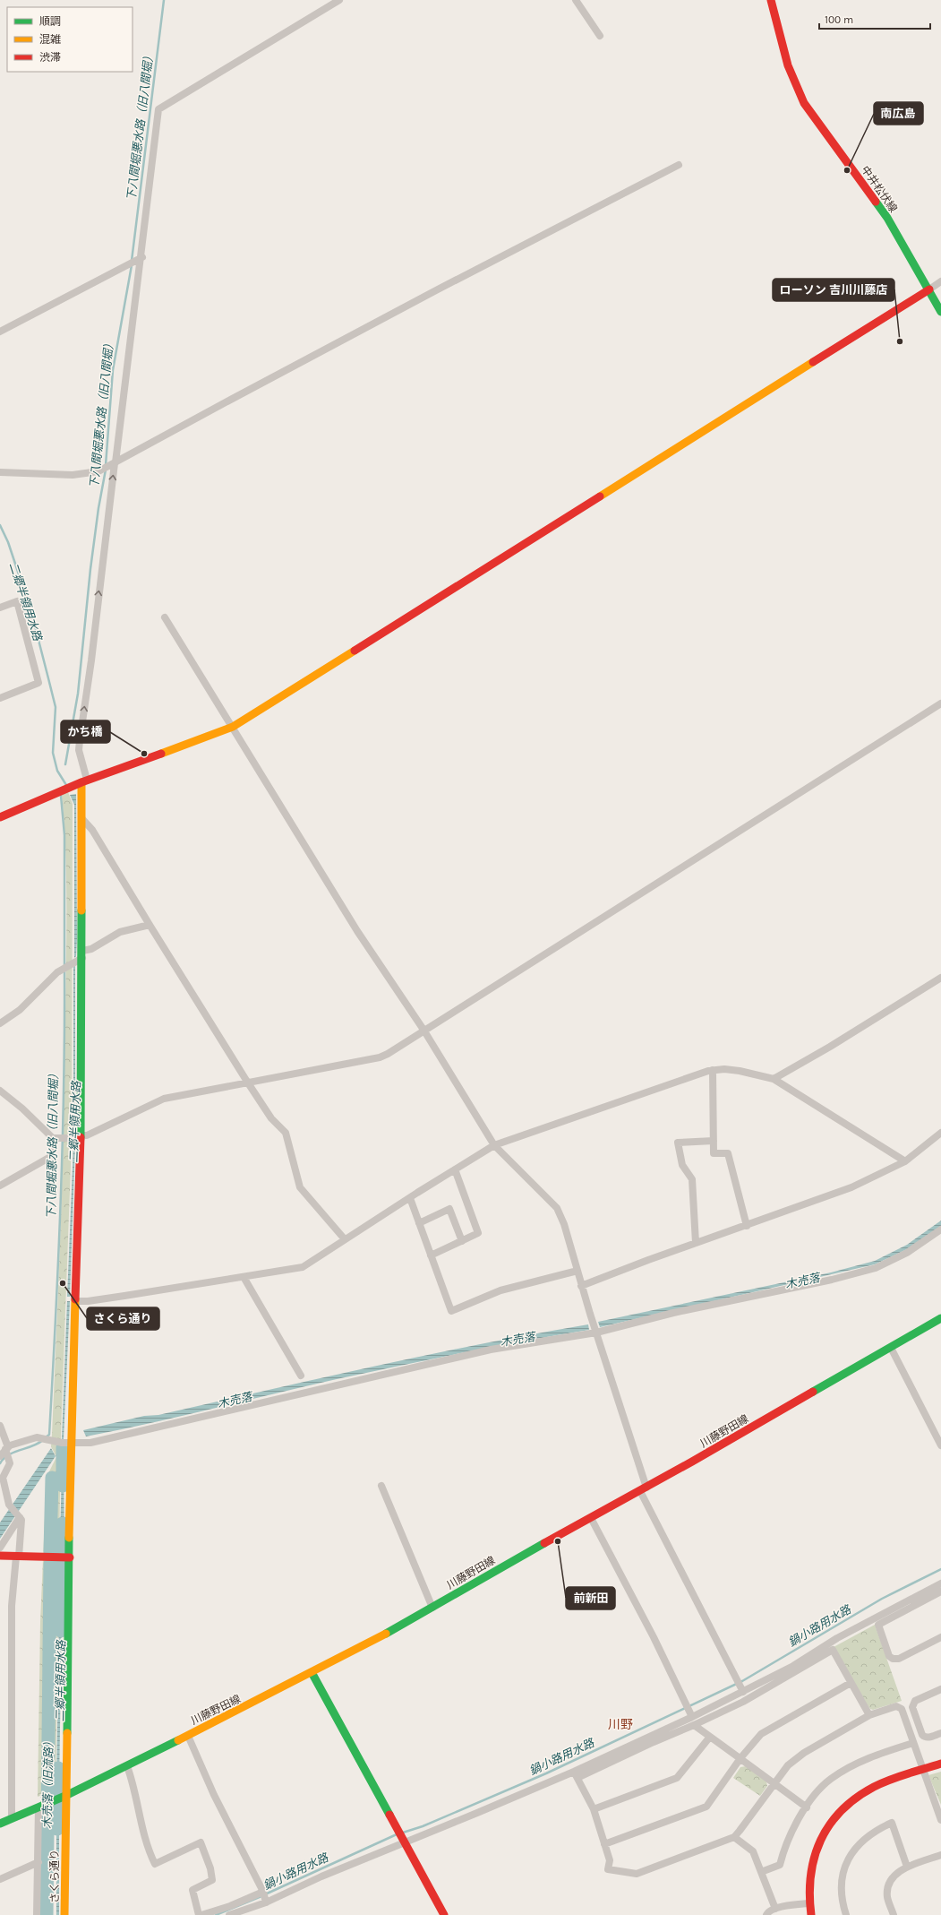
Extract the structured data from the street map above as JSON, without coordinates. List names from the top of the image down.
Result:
{
  "streets": {
    "street": ["中井松伏線", "川藤野田線", "さくら通り"]
  },
  "crossings": [
    ["川藤野田線", "さくら通り"]
  ],
  "districts": ["川野"],
  "water": [
    "下八間堀悪水路（旧八間堀）",
    "二郷半領用水路",
    "木売落",
    "鍋小路用水路",
    "木売落（旧流路）"
  ],
  "places": [
    "南広島",
    "ローソン 吉川川藤店",
    "かち橋",
    "さくら通り",
    "前新田"
  ],
  "legend": ["順調", "混雑", "渋滞"],
  "scale_bar": "100 m"
}
